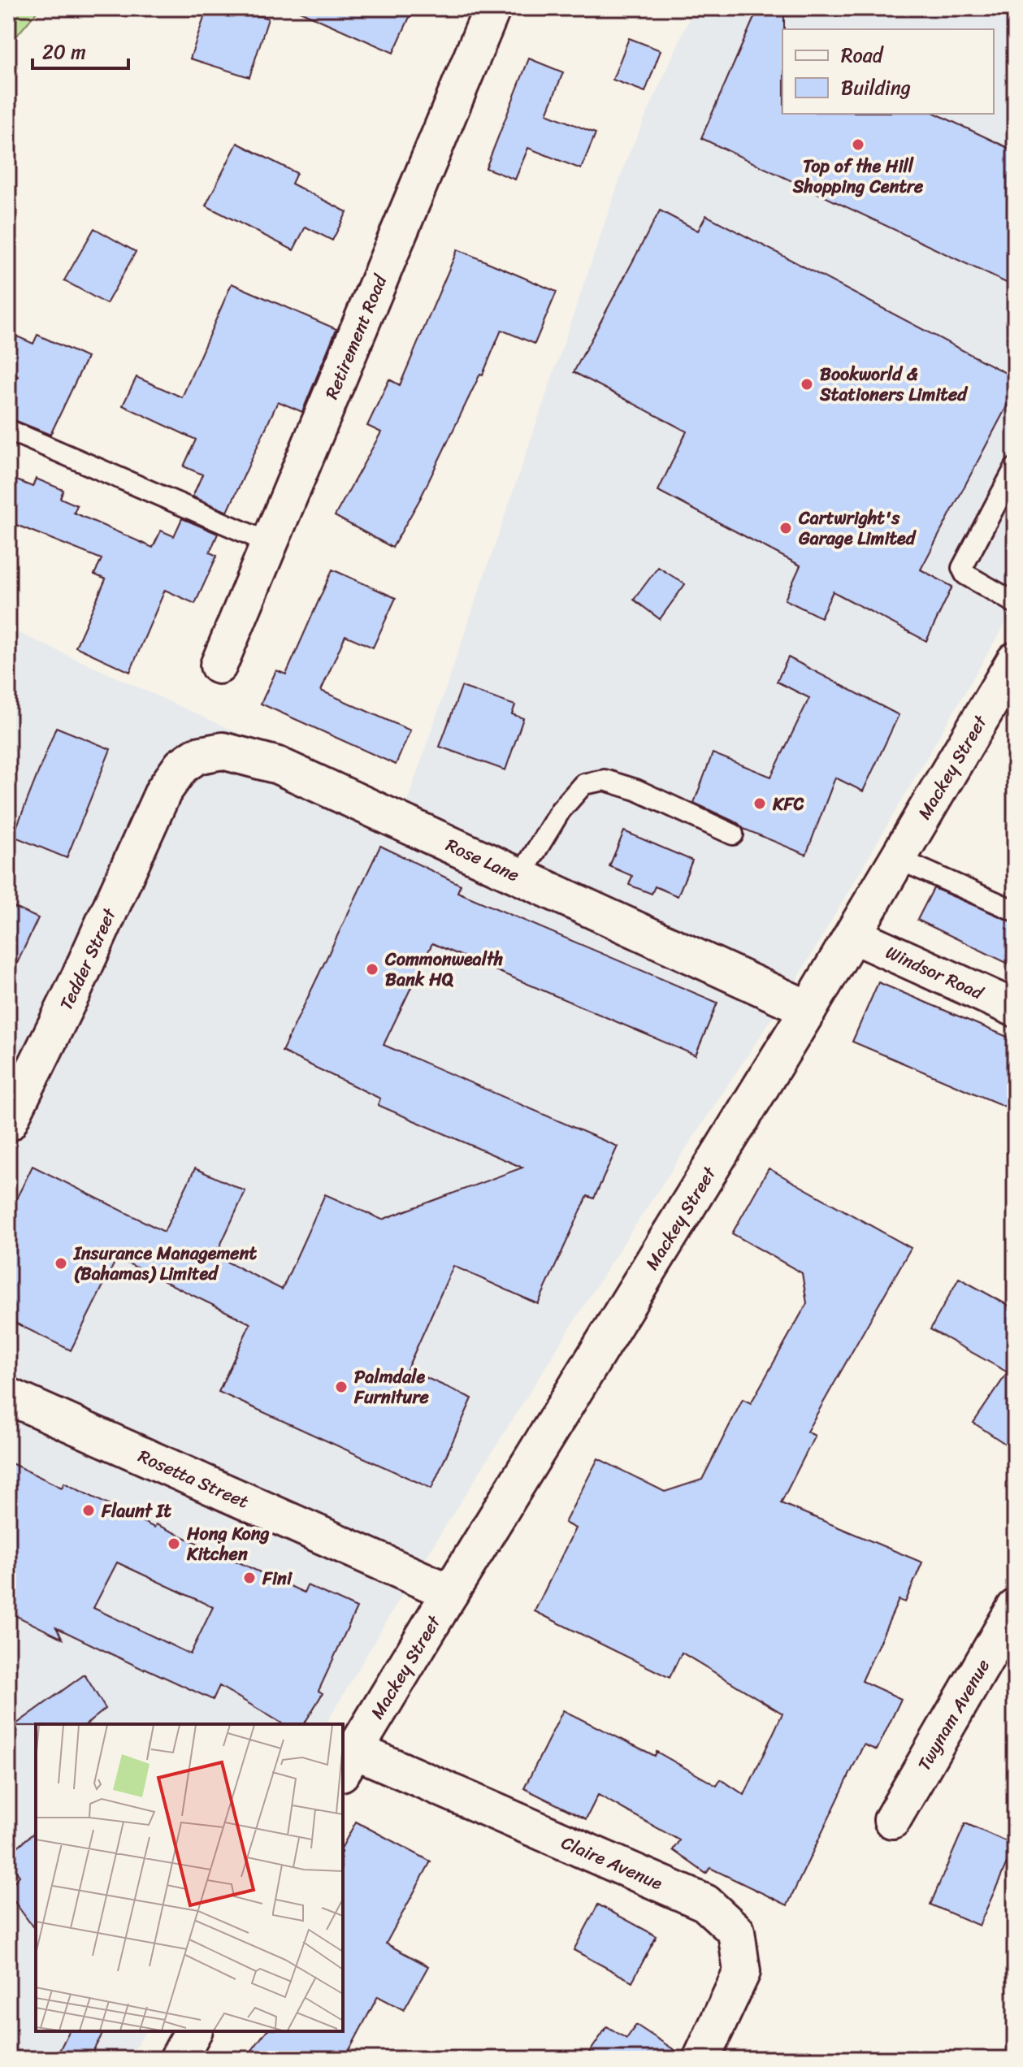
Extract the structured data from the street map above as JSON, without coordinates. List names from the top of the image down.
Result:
{
  "streets": {
    "street": [
      "Retirement Road",
      "Mackey Street",
      "Rose Lane",
      "Tedder Street",
      "Windsor Road",
      "Rosetta Street",
      "Twynam Avenue",
      "Claire Avenue"
    ]
  },
  "crossings": [
    ["Mackey Street", "Rose Lane"],
    ["Mackey Street", "Windsor Road"],
    ["Mackey Street", "Rosetta Street"],
    ["Mackey Street", "Claire Avenue"],
    ["Rose Lane", "Tedder Street"]
  ],
  "places": [
    "Top of the Hill Shopping Centre",
    "Bookworld & Stationers Limited",
    "Cartwright's Garage Limited",
    "KFC",
    "Commonwealth Bank HQ",
    "Insurance Management (Bahamas) Limited",
    "Palmdale Furniture",
    "Flaunt It",
    "Hong Kong Kitchen",
    "Fini"
  ],
  "legend": ["Road", "Building"],
  "scale_bar": "20 m"
}
